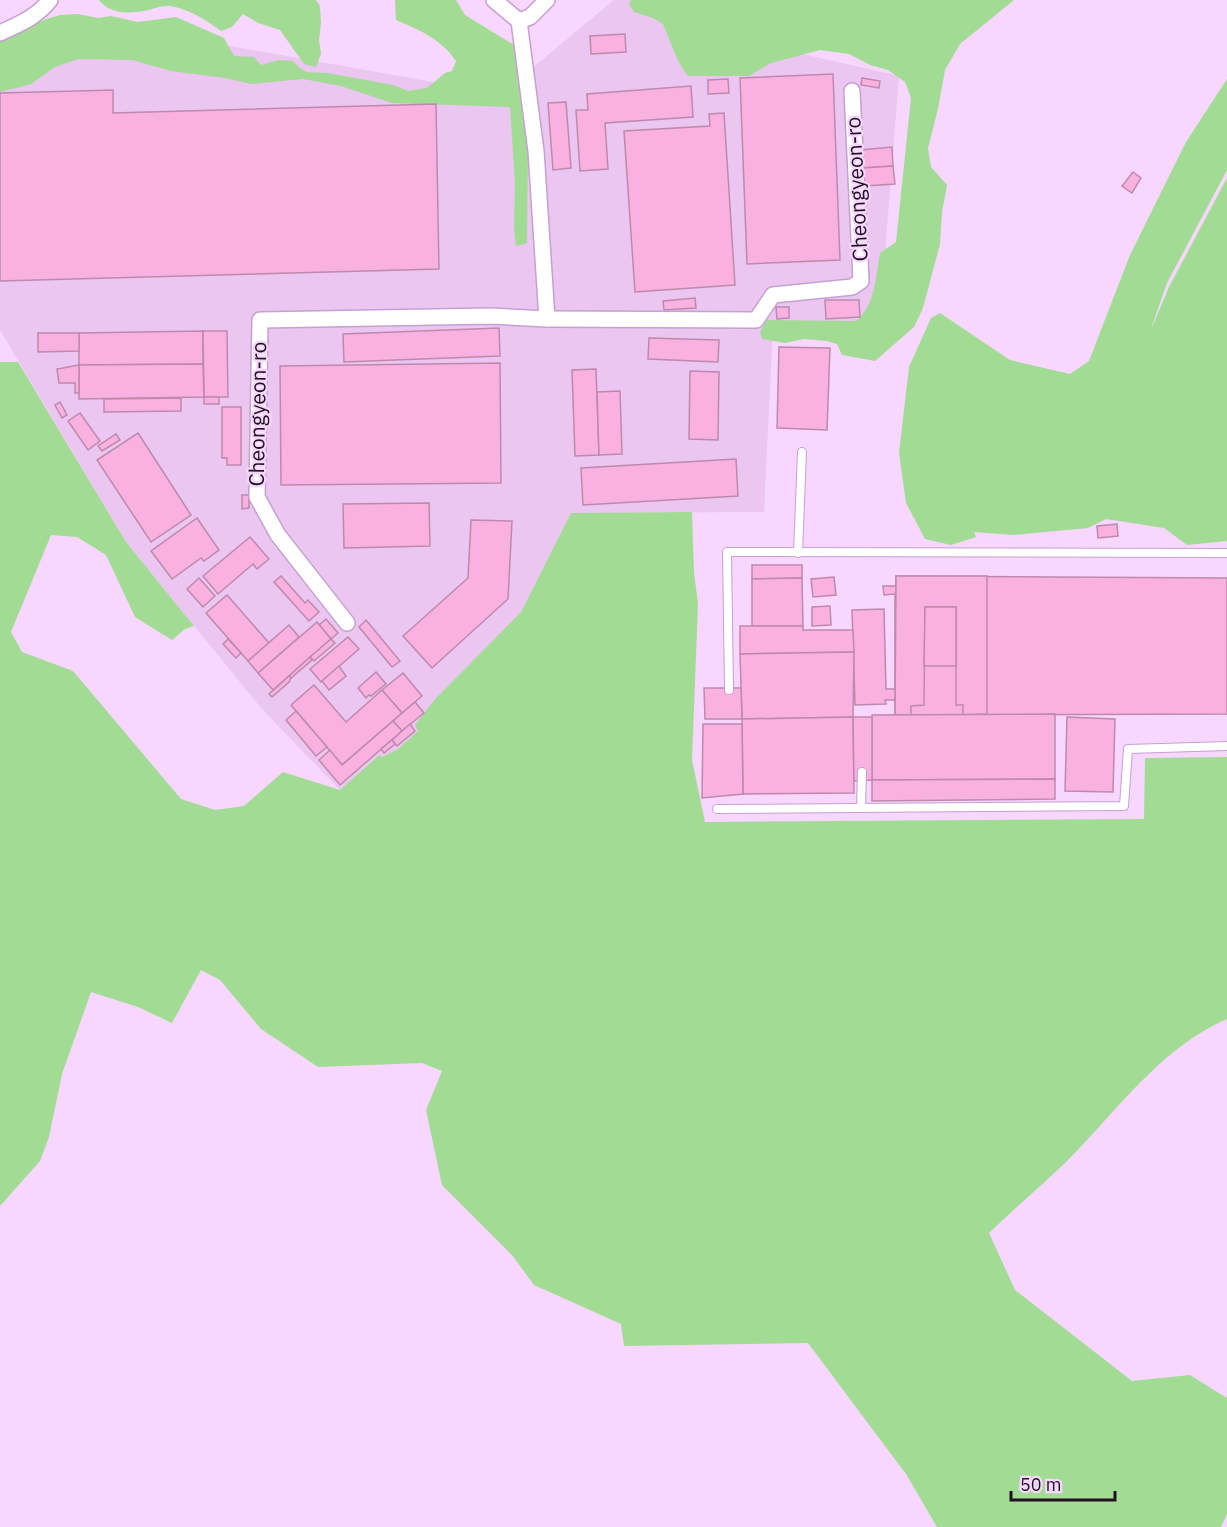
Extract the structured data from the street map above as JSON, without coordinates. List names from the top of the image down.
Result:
{
  "streets": {
    "street": ["Cheongyeon-ro"]
  },
  "scale_bar": "50 m"
}
